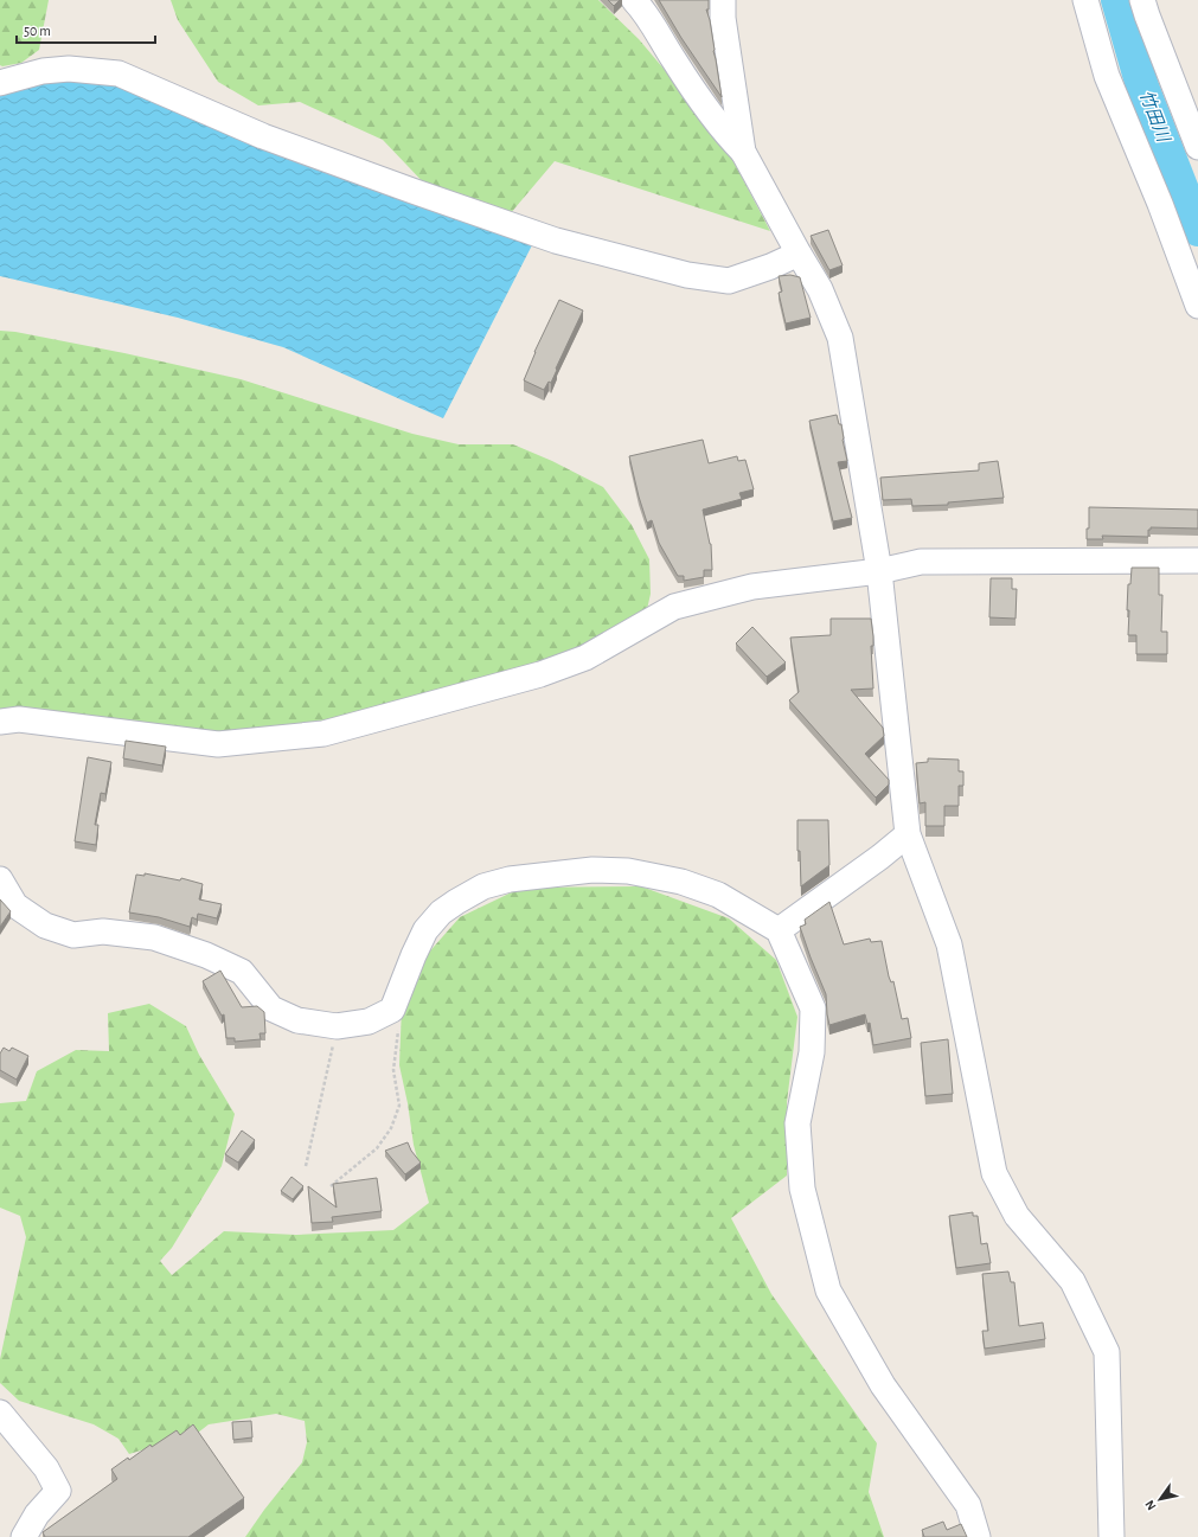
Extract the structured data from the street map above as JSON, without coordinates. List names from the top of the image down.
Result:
{
  "water": ["竹田川"],
  "scale_bar": "50 m",
  "north": "bottom left"
}
